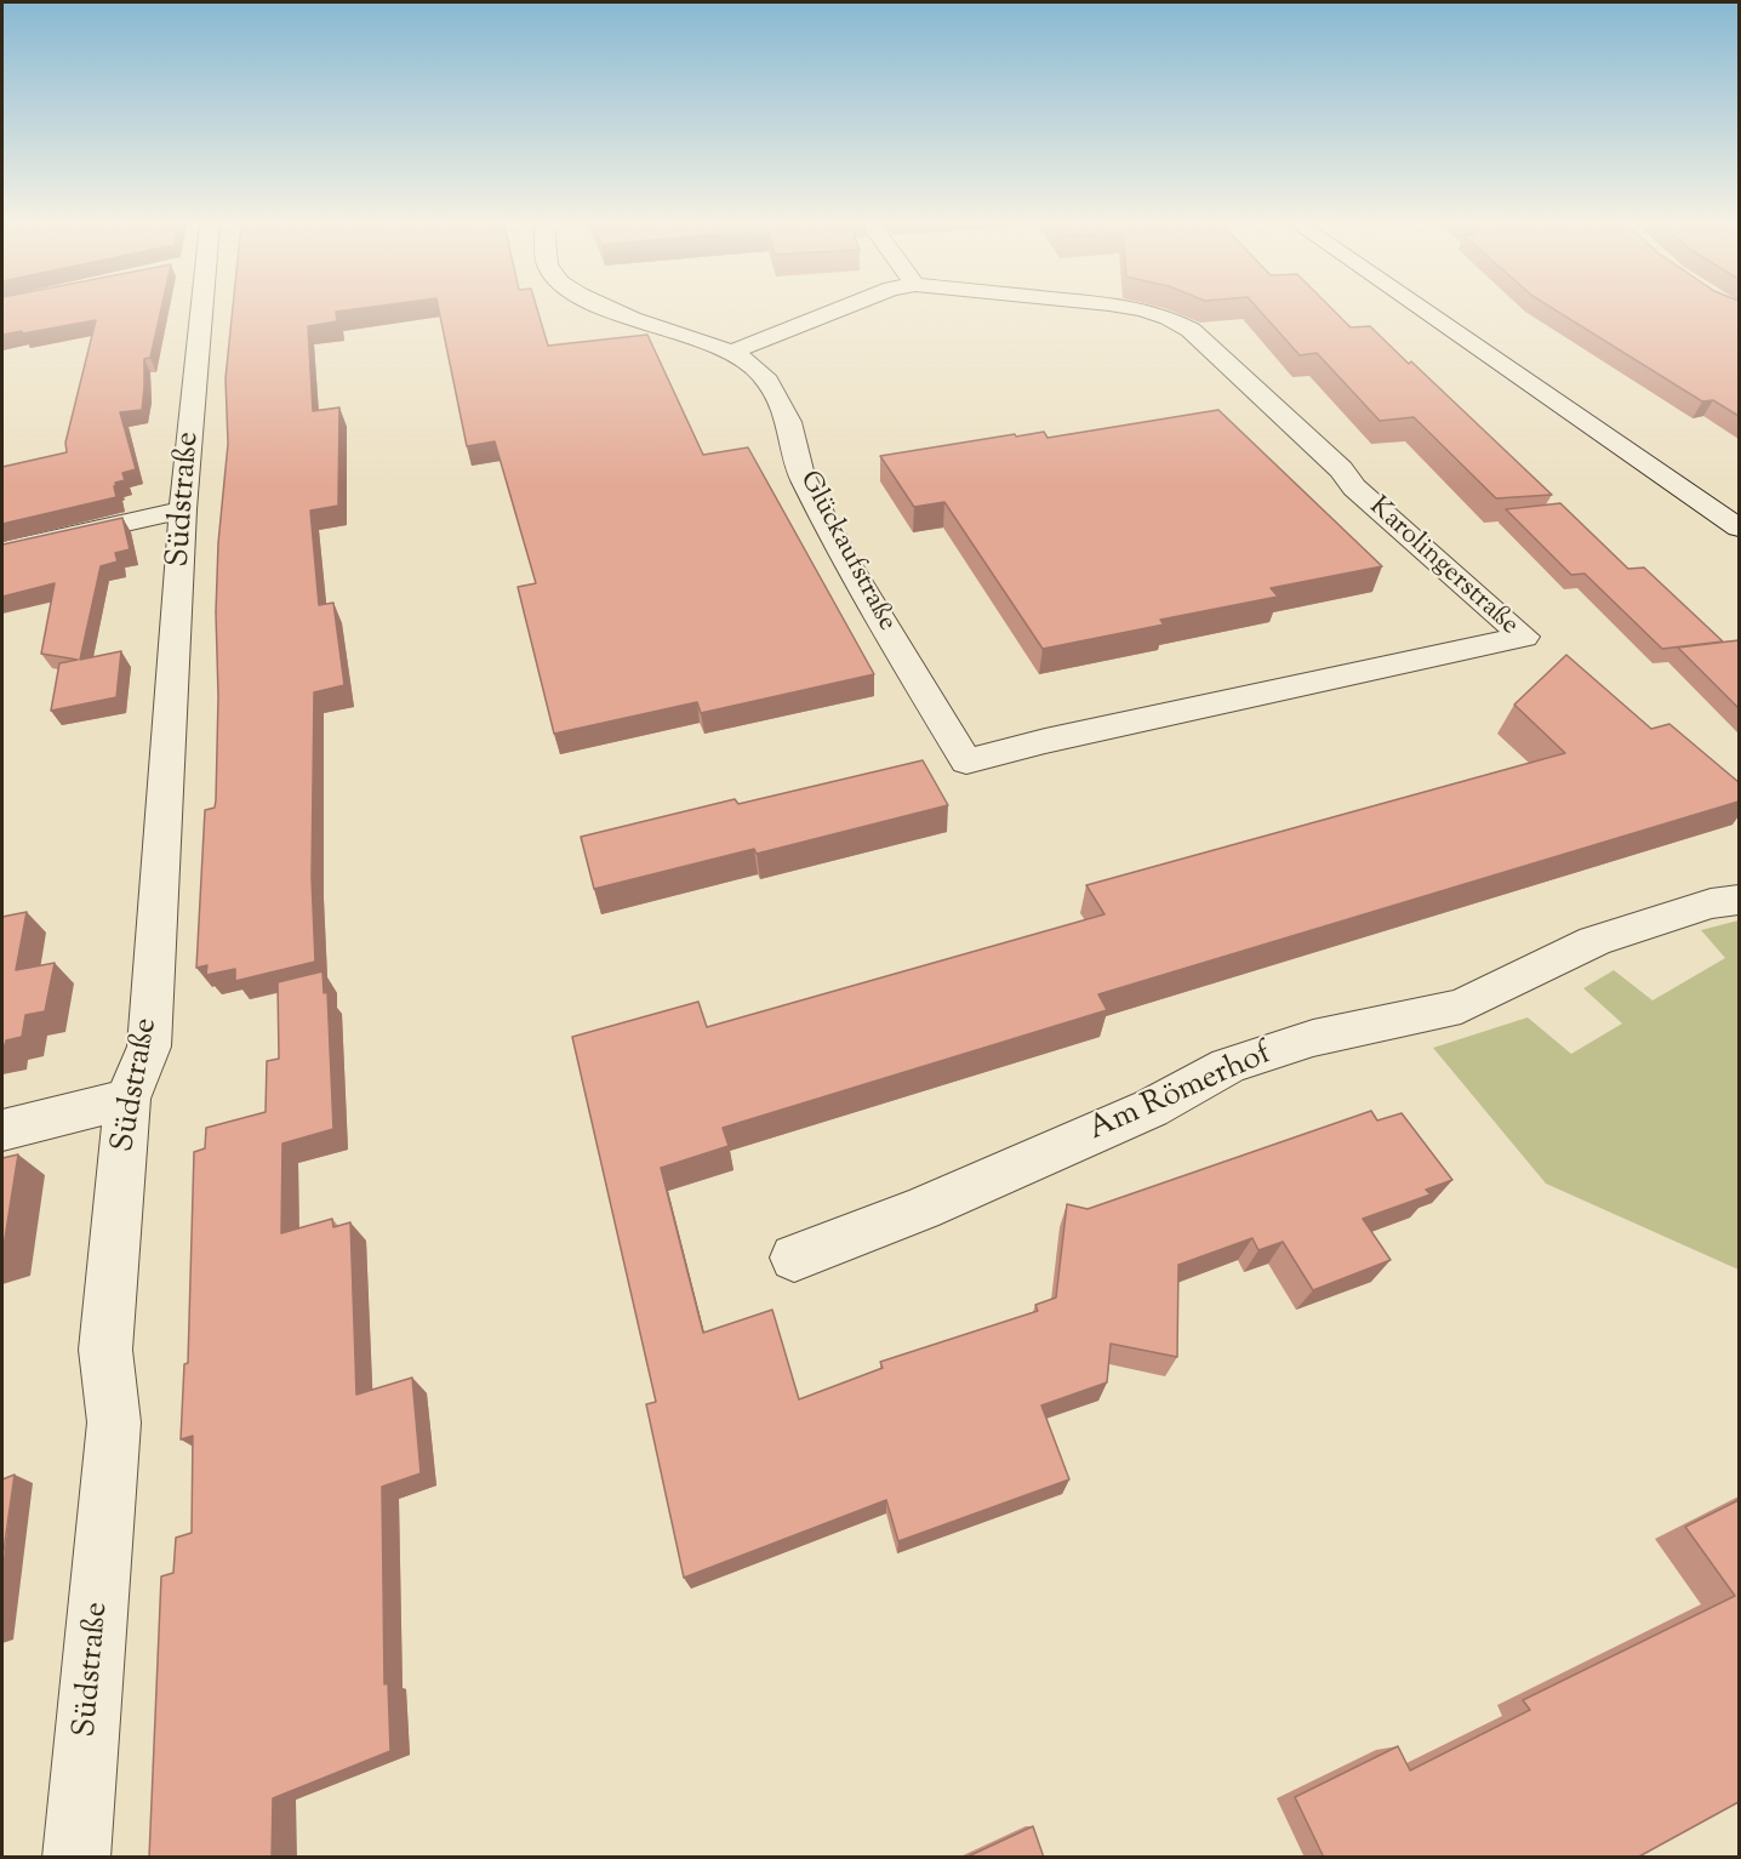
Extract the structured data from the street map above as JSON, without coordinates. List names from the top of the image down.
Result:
{
  "streets": {
    "street": [
      "Südstraße",
      "Glückaufstraße",
      "Karolingerstraße",
      "Am Römerhof"
    ]
  },
  "crossings": [
    ["Glückaufstraße", "Karolingerstraße"]
  ]
}
